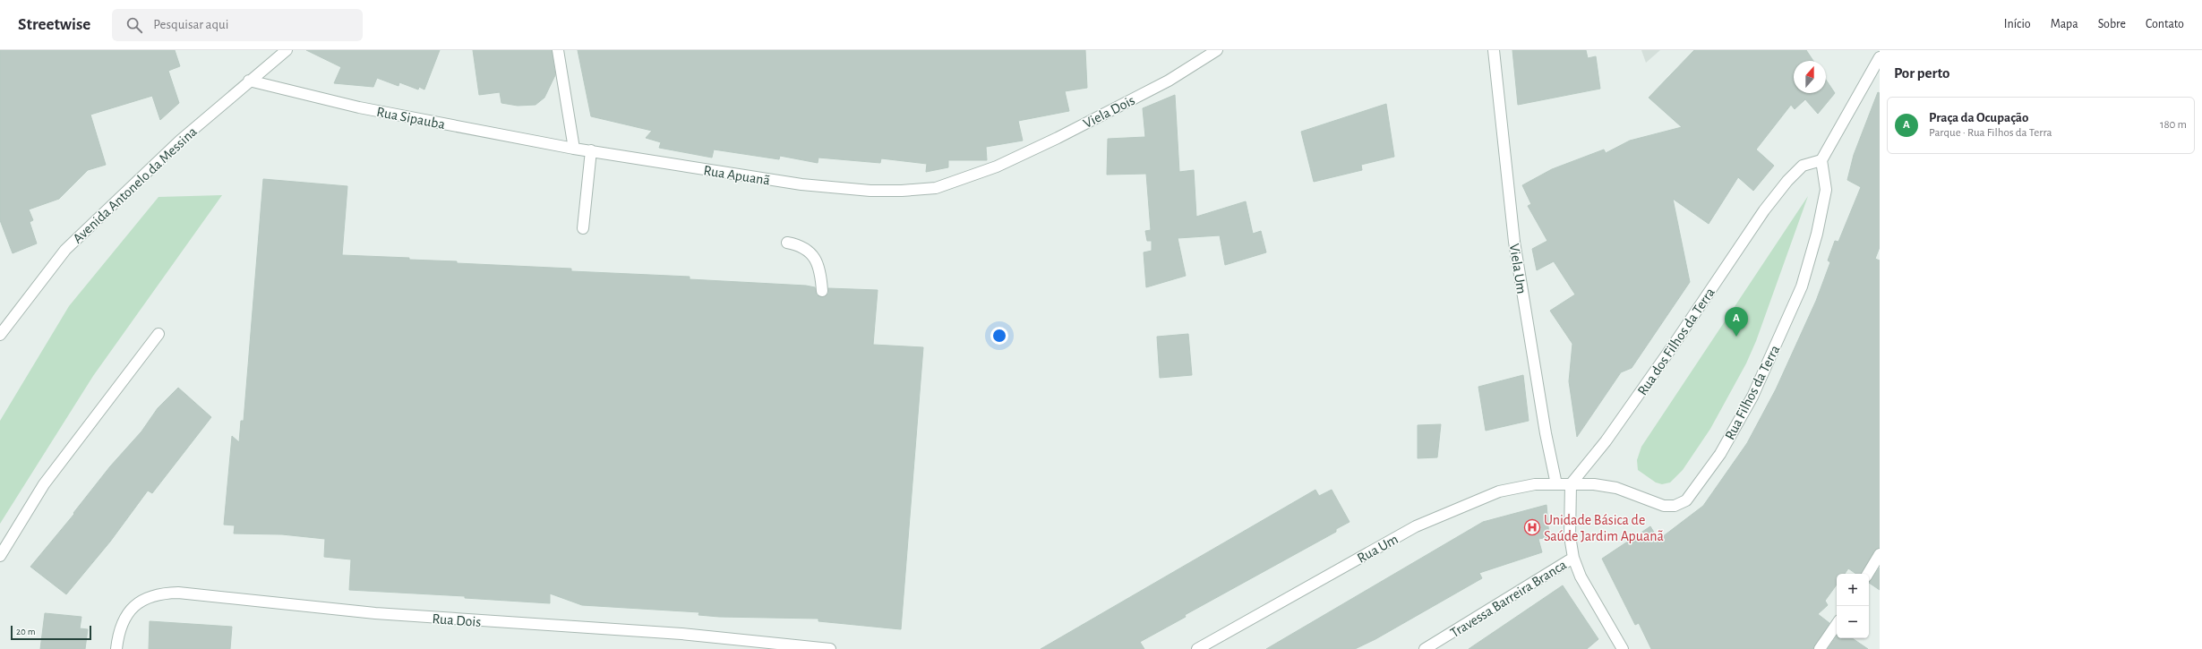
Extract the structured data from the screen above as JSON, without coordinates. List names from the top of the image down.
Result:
{
  "streets": {
    "street": [
      "Viela Dois",
      "Rua Sipauba",
      "Rua Apuanã",
      "Avenida Antonelo da Messina",
      "Viela Um",
      "Rua dos Filhos da Terra",
      "Rua Filhos da Terra",
      "Rua Um",
      "Travessa Barreira Branca",
      "Rua Dois"
    ]
  },
  "crossings": [
    ["Viela Dois", "Rua Apuanã"],
    ["Rua Sipauba", "Rua Apuanã"],
    ["Rua Sipauba", "Avenida Antonelo da Messina"],
    ["Viela Um", "Rua Um"],
    ["Rua dos Filhos da Terra", "Rua Filhos da Terra"],
    ["Rua dos Filhos da Terra", "Rua Um"],
    ["Rua Filhos da Terra", "Rua Um"]
  ],
  "places": {
    "hospital": ["Unidade Básica de Saúde Jardim Apuanã"]
  },
  "scale_bar": "20 m",
  "north": "top",
  "page": {
    "header": "Streetwise",
    "search": "Pesquisar aqui",
    "nav": [
      "Início",
      "Mapa",
      "Sobre",
      "Contato"
    ],
    "heading": "Por perto",
    "list": [
      {
        "mark": "A",
        "name": "Praça da Ocupação",
        "note": "Parque · Rua Filhos da Terra",
        "value": "180 m"
      }
    ],
    "pins": "A",
    "map_buttons": ["+", "−"],
    "scale": "20 m"
  }
}
